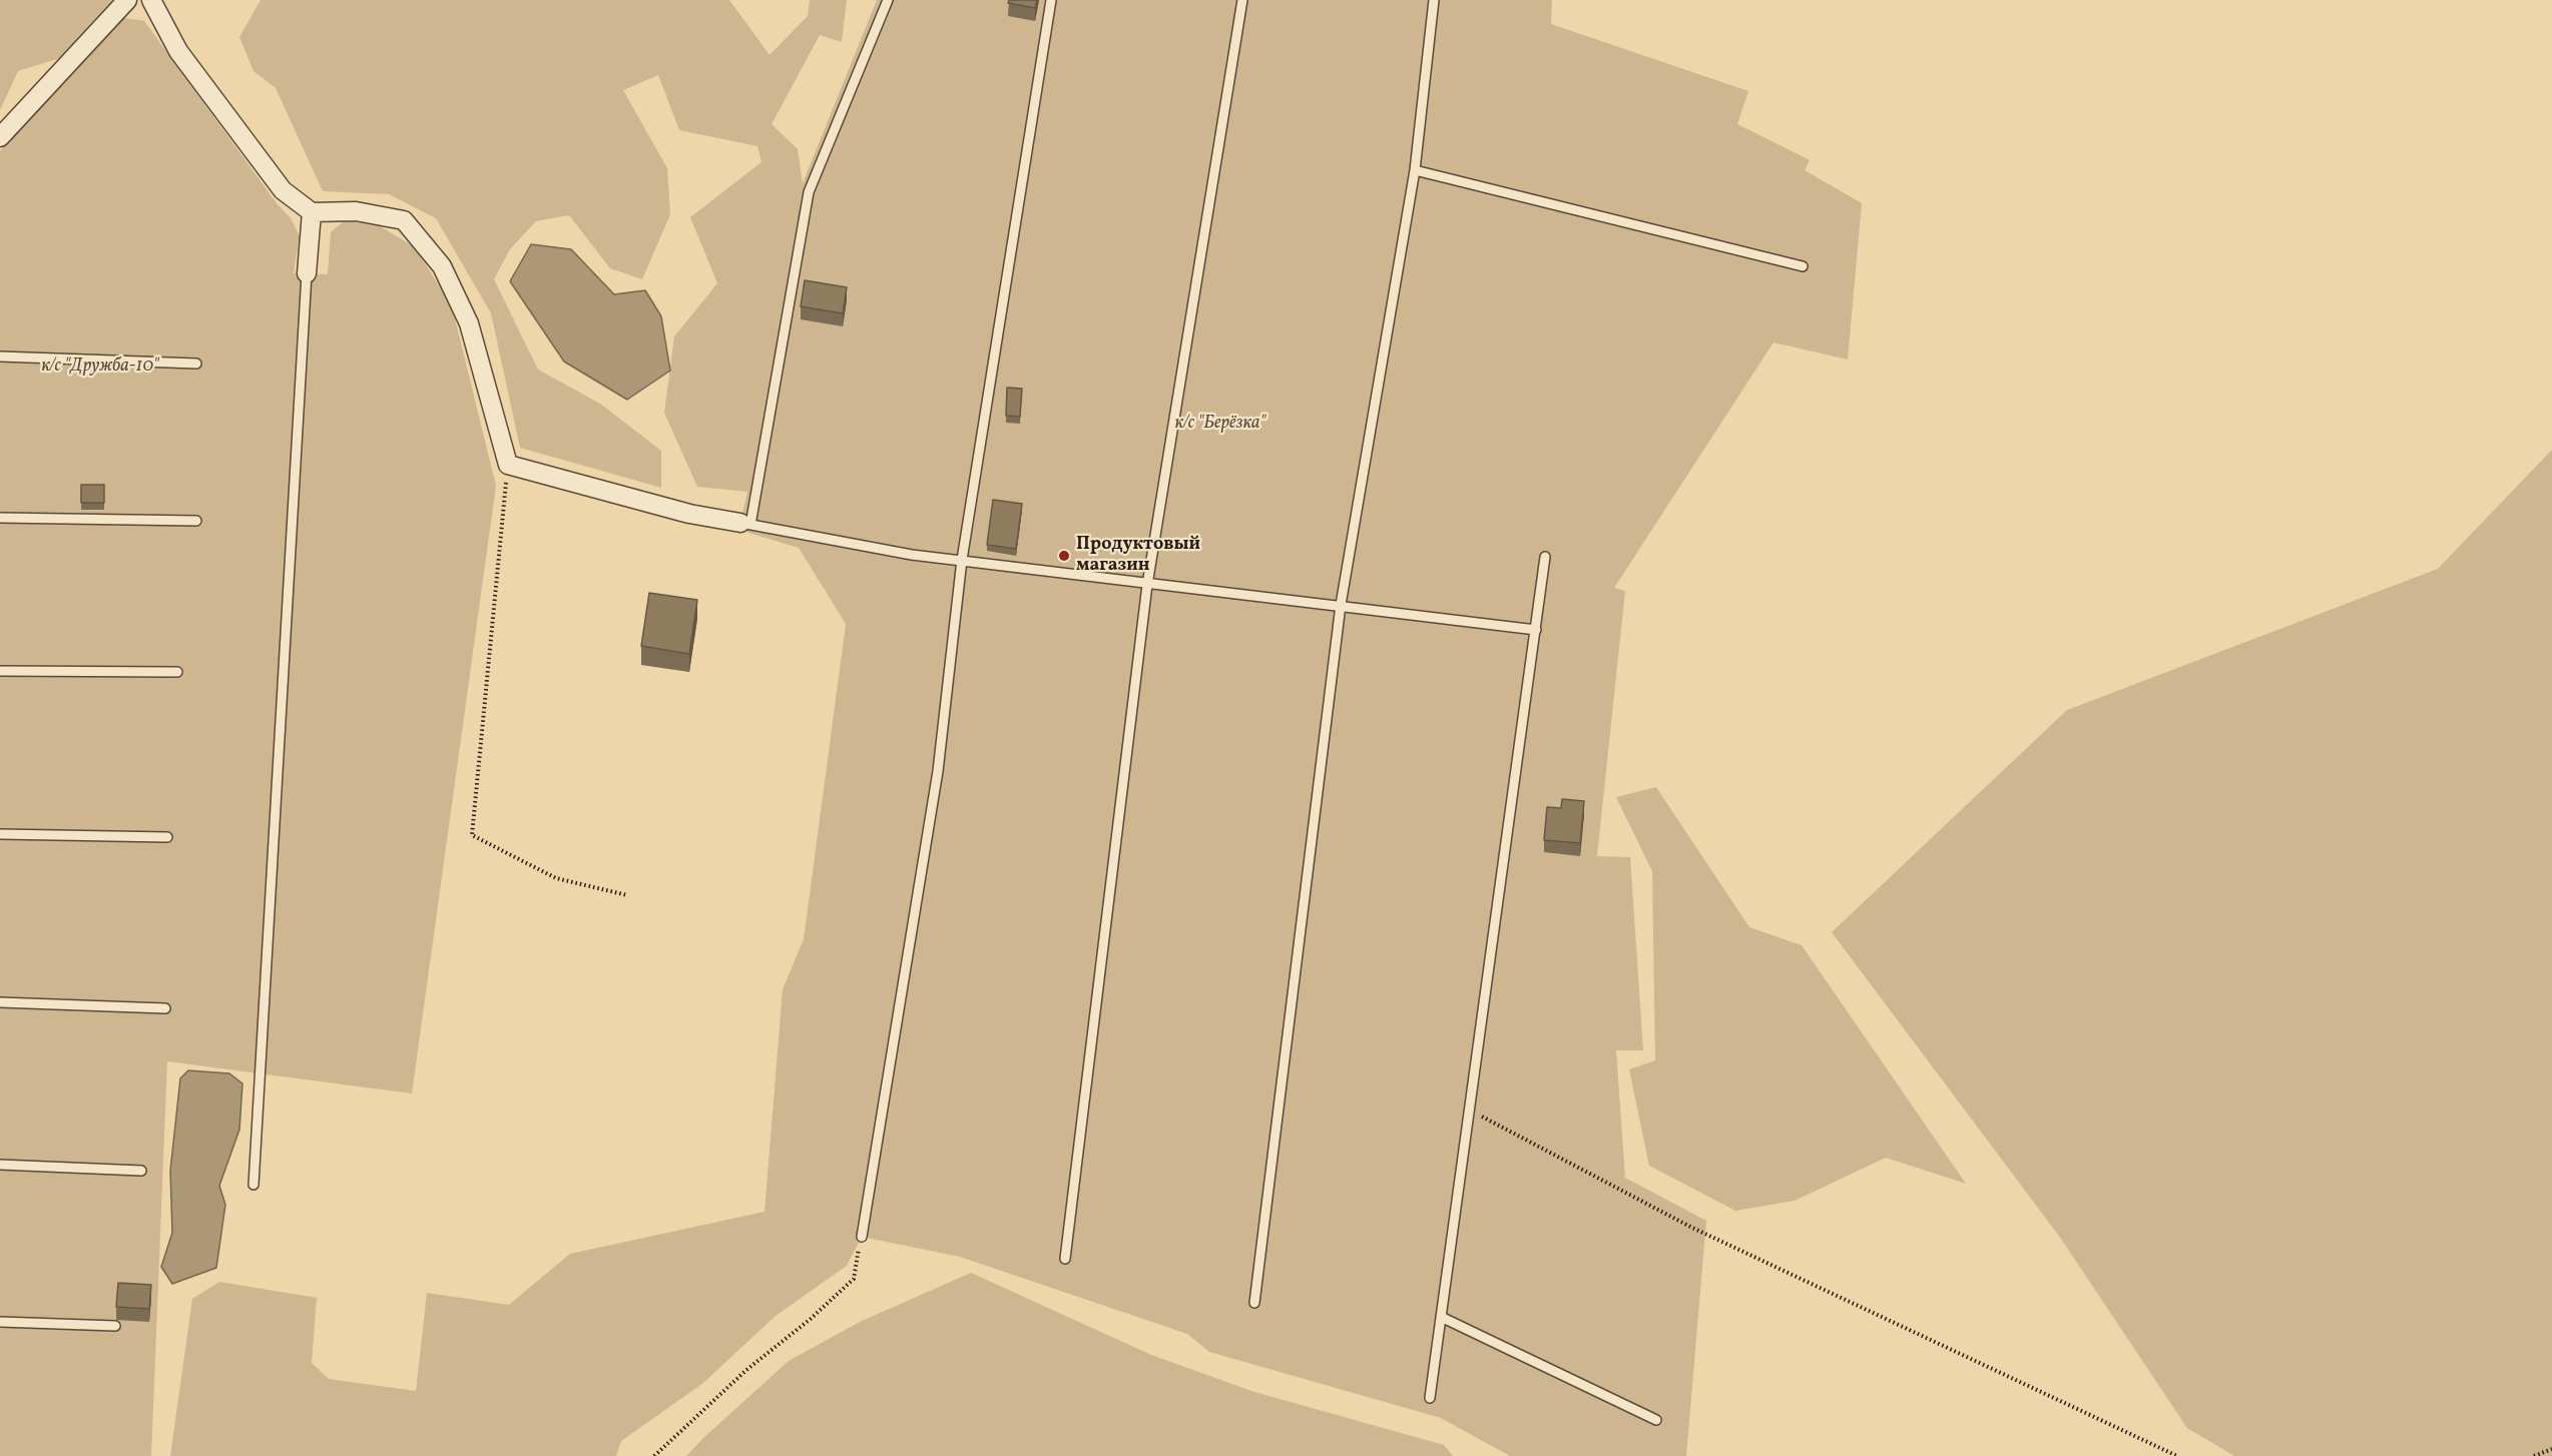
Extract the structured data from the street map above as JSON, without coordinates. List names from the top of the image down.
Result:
{
  "parks": ["к/с \"Дружба-10\"", "к/с \"Берёзка\""],
  "places": ["Продуктовый магазин"]
}
